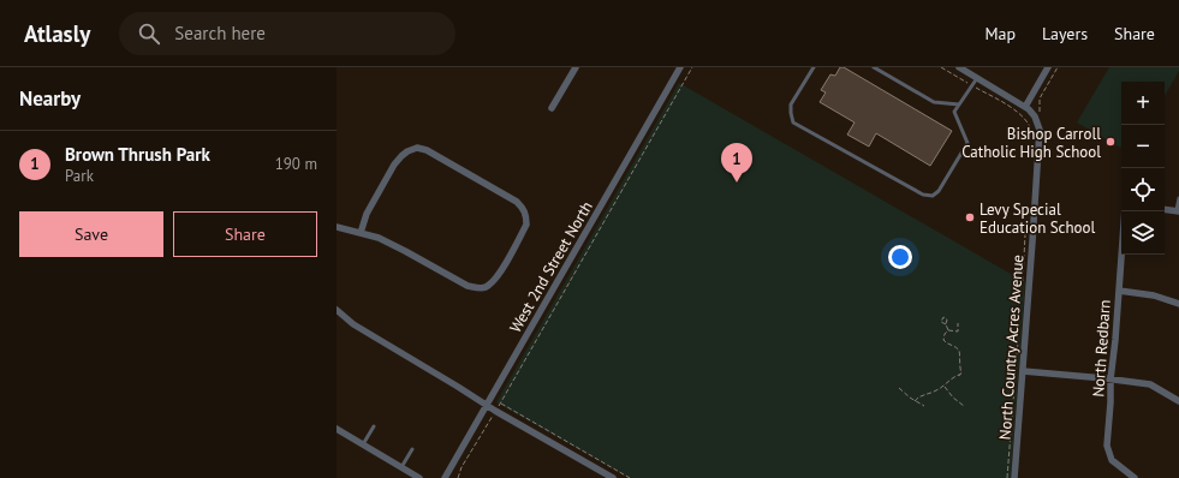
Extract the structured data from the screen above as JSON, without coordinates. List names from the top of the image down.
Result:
{
  "streets": {
    "street": ["West 2nd Street North", "North Country Acres Avenue", "North Redbarn"]
  },
  "places": ["Bishop Carroll Catholic High School", "Levy Special Education School"],
  "page": {
    "header": "Atlasly",
    "search": "Search here",
    "nav": ["Map", "Layers", "Share"],
    "heading": "Nearby",
    "map_buttons": ["+", "−"],
    "list": [
      {
        "mark": "1",
        "name": "Brown Thrush Park",
        "note": "Park",
        "value": "190 m"
      }
    ],
    "pins": "1",
    "buttons": ["Save", "Share"]
  }
}
